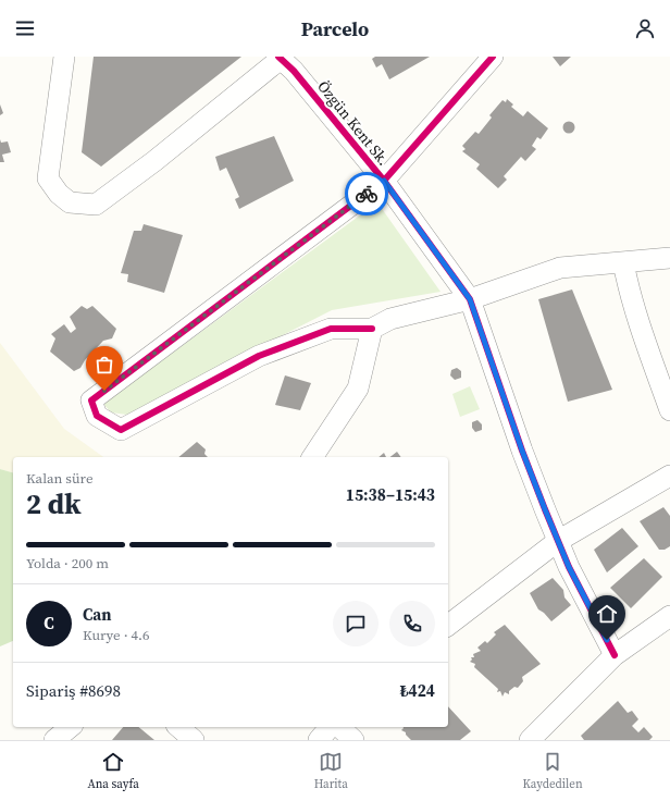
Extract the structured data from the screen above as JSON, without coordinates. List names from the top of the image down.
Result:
{
  "streets": {
    "street": ["Özgün Kent Sk."]
  },
  "page": {
    "header": "Parcelo",
    "heading": ["2 dk", "Kalan süre", "15:38–15:43"],
    "panel": [
      "Can",
      "Kurye · 4.6",
      "Sipariş #8698",
      "₺424"
    ],
    "bar": "Yolda · 200 m",
    "round": "C",
    "tabs": ["Ana sayfa", "Harita", "Kaydedilen"]
  }
}
